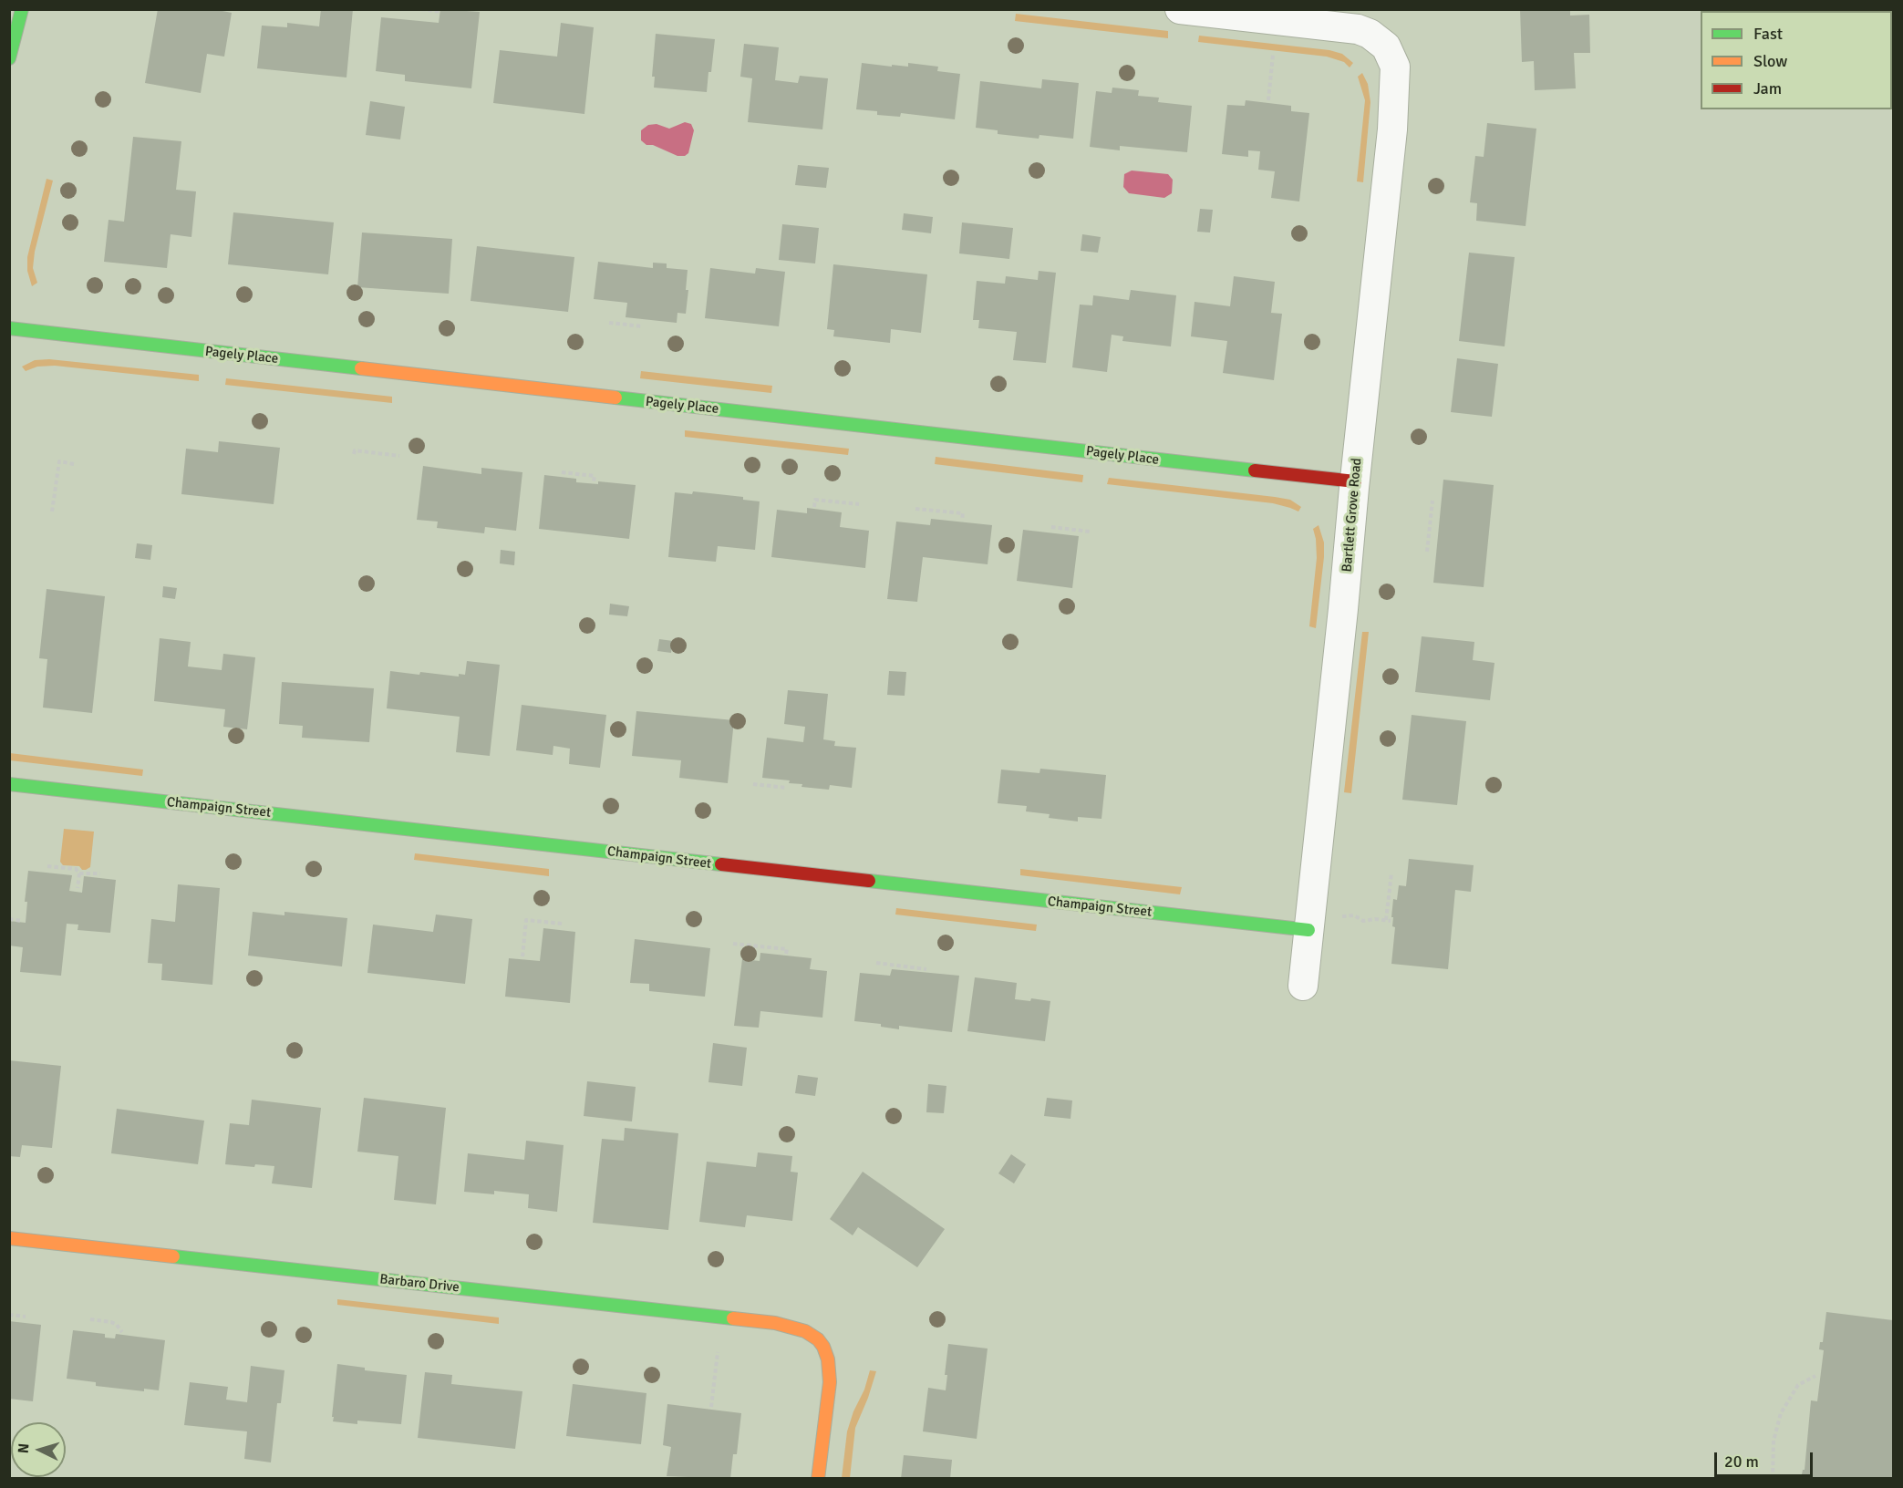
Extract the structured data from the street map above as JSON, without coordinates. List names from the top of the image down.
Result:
{
  "streets": {
    "street": [
      "Pagely Place",
      "Bartlett Grove Road",
      "Champaign Street",
      "Barbaro Drive"
    ]
  },
  "crossings": [
    ["Pagely Place", "Bartlett Grove Road"],
    ["Bartlett Grove Road", "Champaign Street"]
  ],
  "legend": ["Fast", "Slow", "Jam"],
  "scale_bar": "20 m",
  "north": "left"
}
